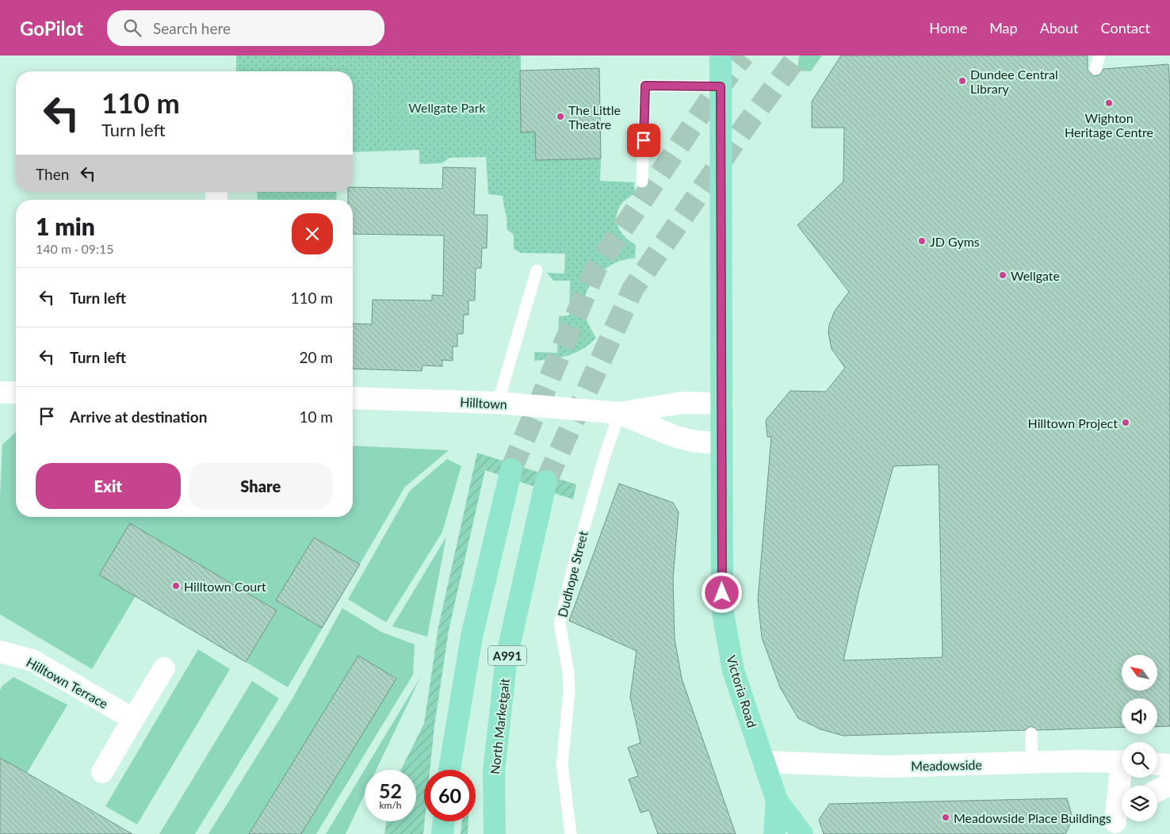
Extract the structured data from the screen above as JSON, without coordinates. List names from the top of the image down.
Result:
{
  "streets": {
    "main road": ["A991", "Victoria Road", "North Marketgait"],
    "street": ["Hilltown", "Hilltown Terrace", "Meadowside"],
    "lane": ["Dudhope Street"]
  },
  "crossings": [
    ["Hilltown", "Dudhope Street"],
    ["Hilltown", "Victoria Road"],
    ["Victoria Road", "Meadowside"]
  ],
  "parks": ["Wellgate Park"],
  "places": [
    "Dundee Central Library",
    "Wighton Heritage Centre",
    "The Little Theatre",
    "JD Gyms",
    "Wellgate",
    "Hilltown Project",
    "Hilltown Court",
    "Meadowside Place Buildings"
  ],
  "north": "top left",
  "page": {
    "header": "GoPilot",
    "search": "Search here",
    "nav": [
      "Home",
      "Map",
      "About",
      "Contact"
    ],
    "turn": ["110 m", "Turn left"],
    "then": "Then",
    "heading": ["1 min", "140 m · 09:15"],
    "list": [
      {
        "name": "Turn left",
        "value": "110 m"
      },
      {
        "name": "Turn left",
        "value": "20 m"
      },
      {
        "name": "Arrive at destination",
        "value": "10 m"
      }
    ],
    "buttons": ["Exit", "Share"],
    "speed": "52 km/h",
    "limit": "60"
  }
}
